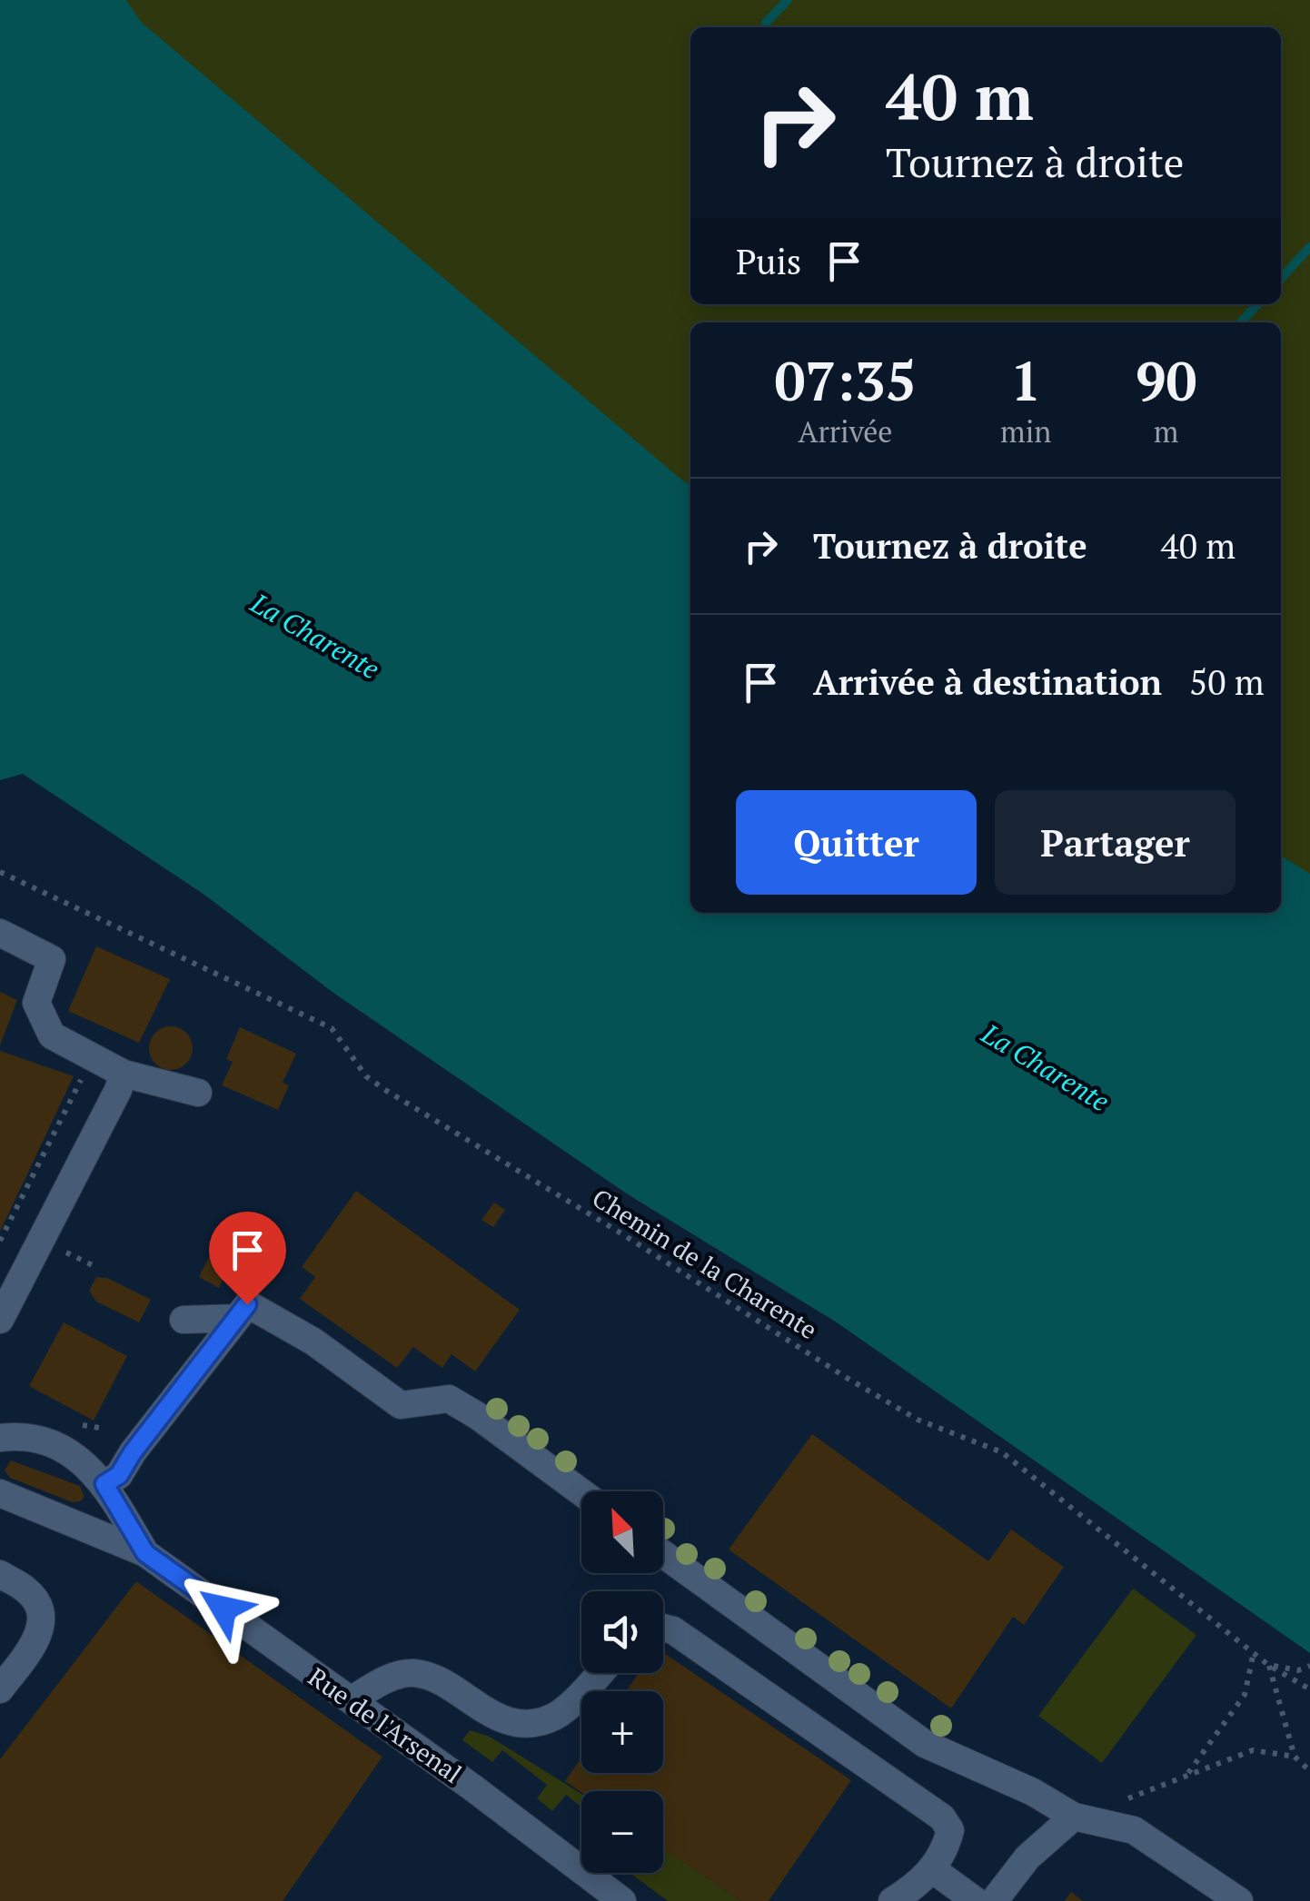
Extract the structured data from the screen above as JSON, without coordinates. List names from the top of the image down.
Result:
{
  "streets": {
    "street": ["Rue de l'Arsenal"],
    "path": ["Chemin de la Charente"]
  },
  "water": ["La Charente"],
  "north": "top left",
  "page": {
    "turn": ["40 m", "Tournez à droite"],
    "then": "Puis",
    "eta": [
      "07:35",
      "Arrivée",
      "1",
      "min",
      "90",
      "m"
    ],
    "list": [
      {
        "name": "Tournez à droite",
        "value": "40 m"
      },
      {
        "name": "Arrivée à destination",
        "value": "50 m"
      }
    ],
    "buttons": ["Quitter", "Partager"],
    "map_buttons": ["+", "−"]
  }
}
